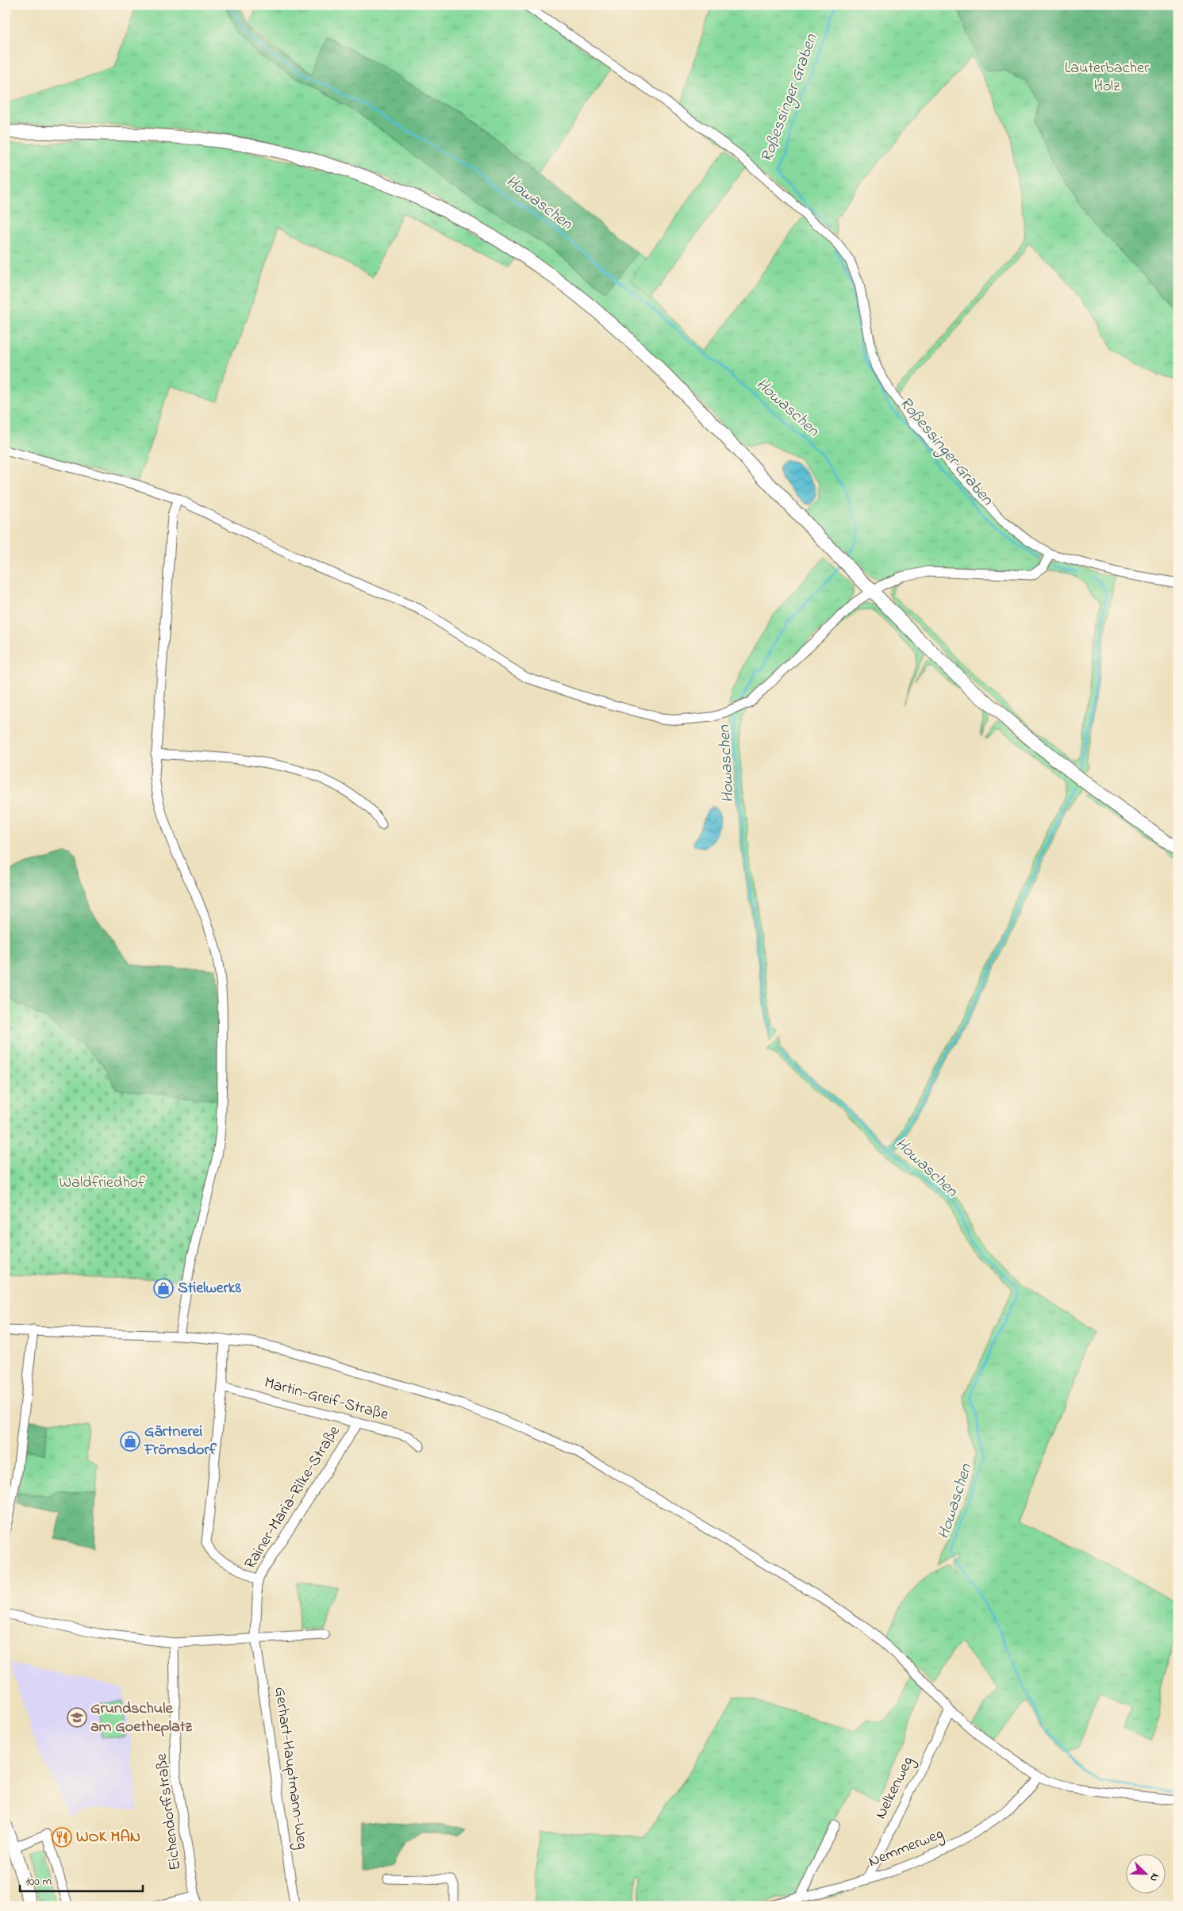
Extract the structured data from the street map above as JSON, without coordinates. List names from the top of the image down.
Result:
{
  "streets": {
    "street": [
      "Martin-Greif-Straße",
      "Rainer-Maria-Rilke-Straße",
      "Gerhart-Hauptmann-Weg",
      "Nelkenweg",
      "Eichendorffstraße",
      "Nemmerweg"
    ]
  },
  "crossings": [
    ["Martin-Greif-Straße", "Rainer-Maria-Rilke-Straße"],
    ["Rainer-Maria-Rilke-Straße", "Gerhart-Hauptmann-Weg"],
    ["Nelkenweg", "Nemmerweg"]
  ],
  "water": ["Roßessinger Graben", "Howaschen"],
  "parks": ["Lauterbacher Holz", "Waldfriedhof"],
  "places": {
    "shop": ["Stielwerk8", "Gärtnerei Frömsdorf"],
    "school or university": ["Grundschule am Goetheplatz"],
    "restaurant": ["WOK MAN"]
  },
  "scale_bar": "100 m",
  "north": "bottom right"
}
